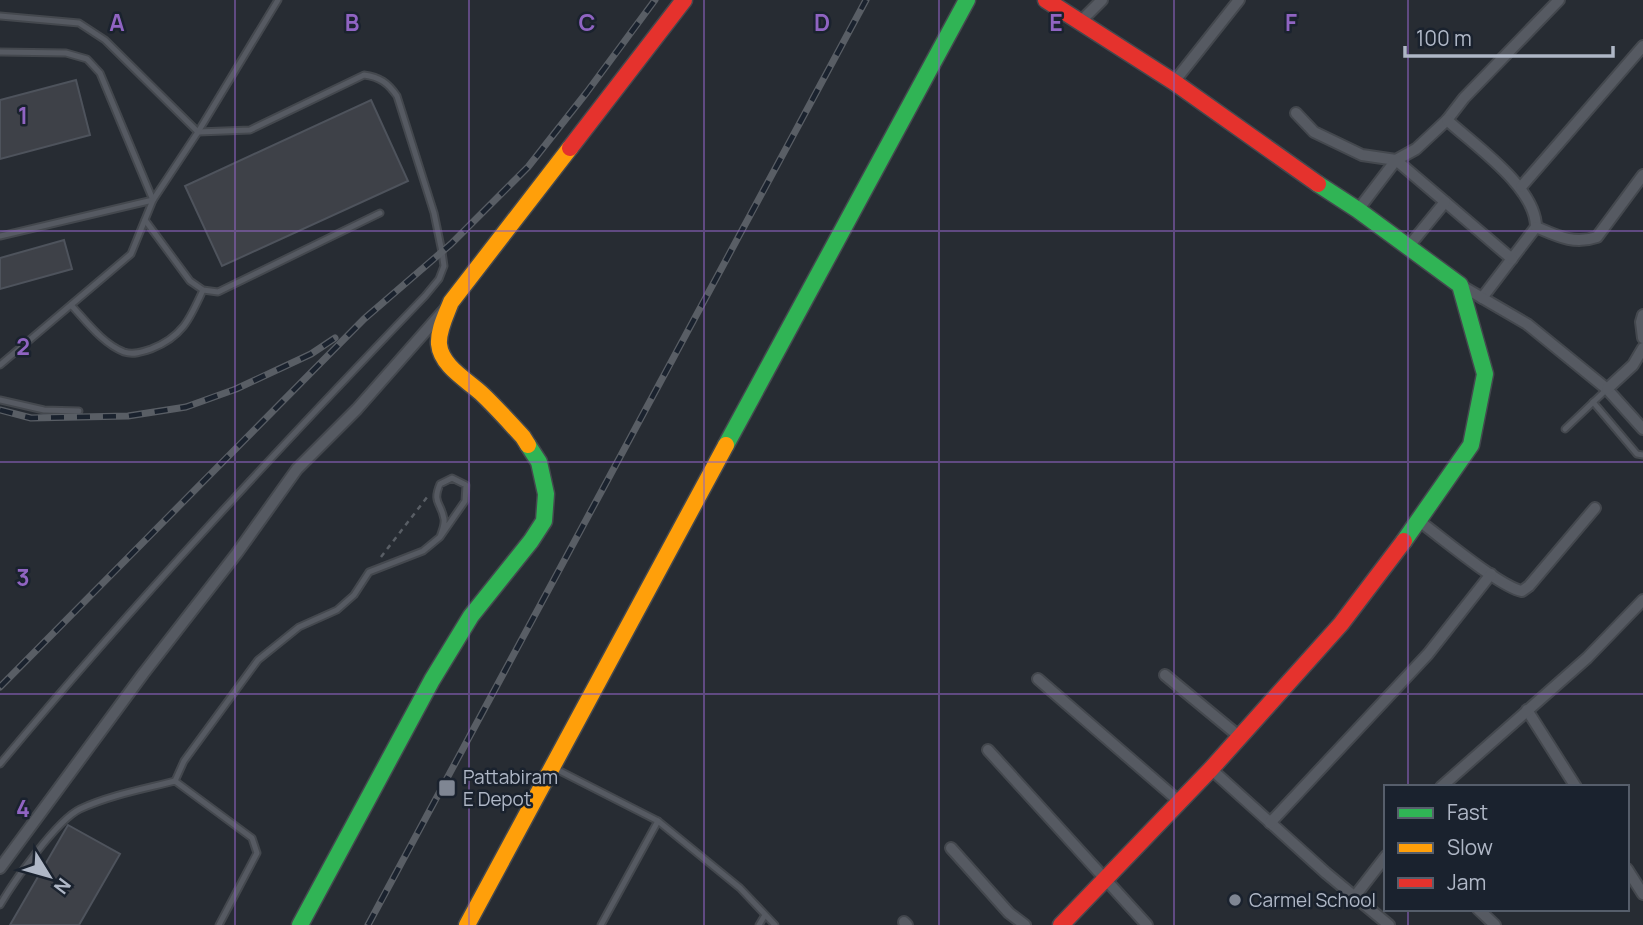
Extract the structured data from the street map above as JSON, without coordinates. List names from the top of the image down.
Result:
{
  "places": {
    "transit": ["Pattabiram E Depot"],
    "other": ["Carmel School"]
  },
  "legend": ["Fast", "Slow", "Jam"],
  "scale_bar": "100 m",
  "north": "bottom right",
  "grid": {
    "columns": [
      "A",
      "B",
      "C",
      "D",
      "E",
      "F"
    ],
    "rows": [
      "1",
      "2",
      "3",
      "4"
    ]
  }
}
